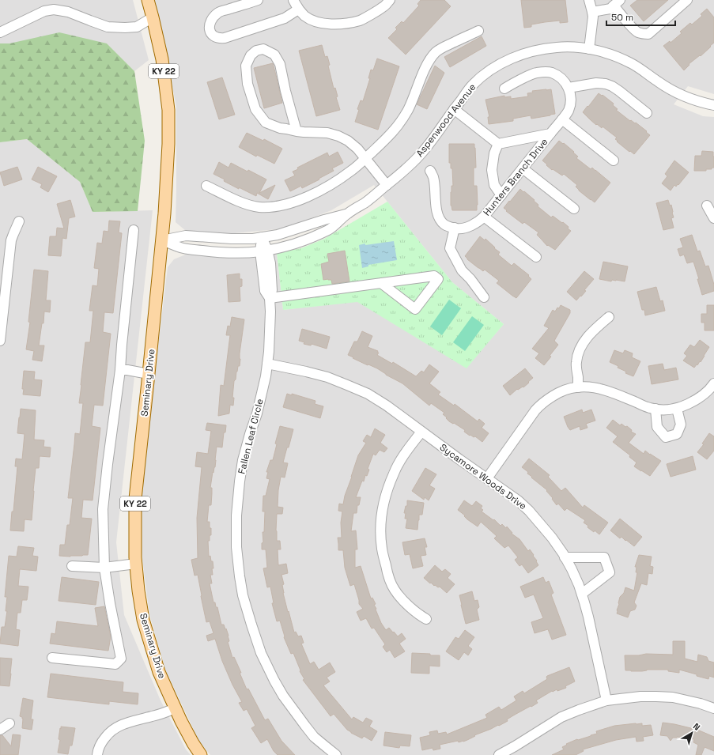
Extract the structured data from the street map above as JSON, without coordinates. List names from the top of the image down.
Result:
{
  "streets": {
    "main road": ["KY 22", "Seminary Drive"],
    "street": [
      "Aspenwood Avenue",
      "Hunters Branch Drive",
      "Fallen Leaf Circle",
      "Sycamore Woods Drive"
    ]
  },
  "crossings": [
    ["Aspenwood Avenue", "Seminary Drive"],
    ["Aspenwood Avenue", "Fallen Leaf Circle"],
    ["Fallen Leaf Circle", "Sycamore Woods Drive"]
  ],
  "scale_bar": "50 m",
  "north": "top right"
}
